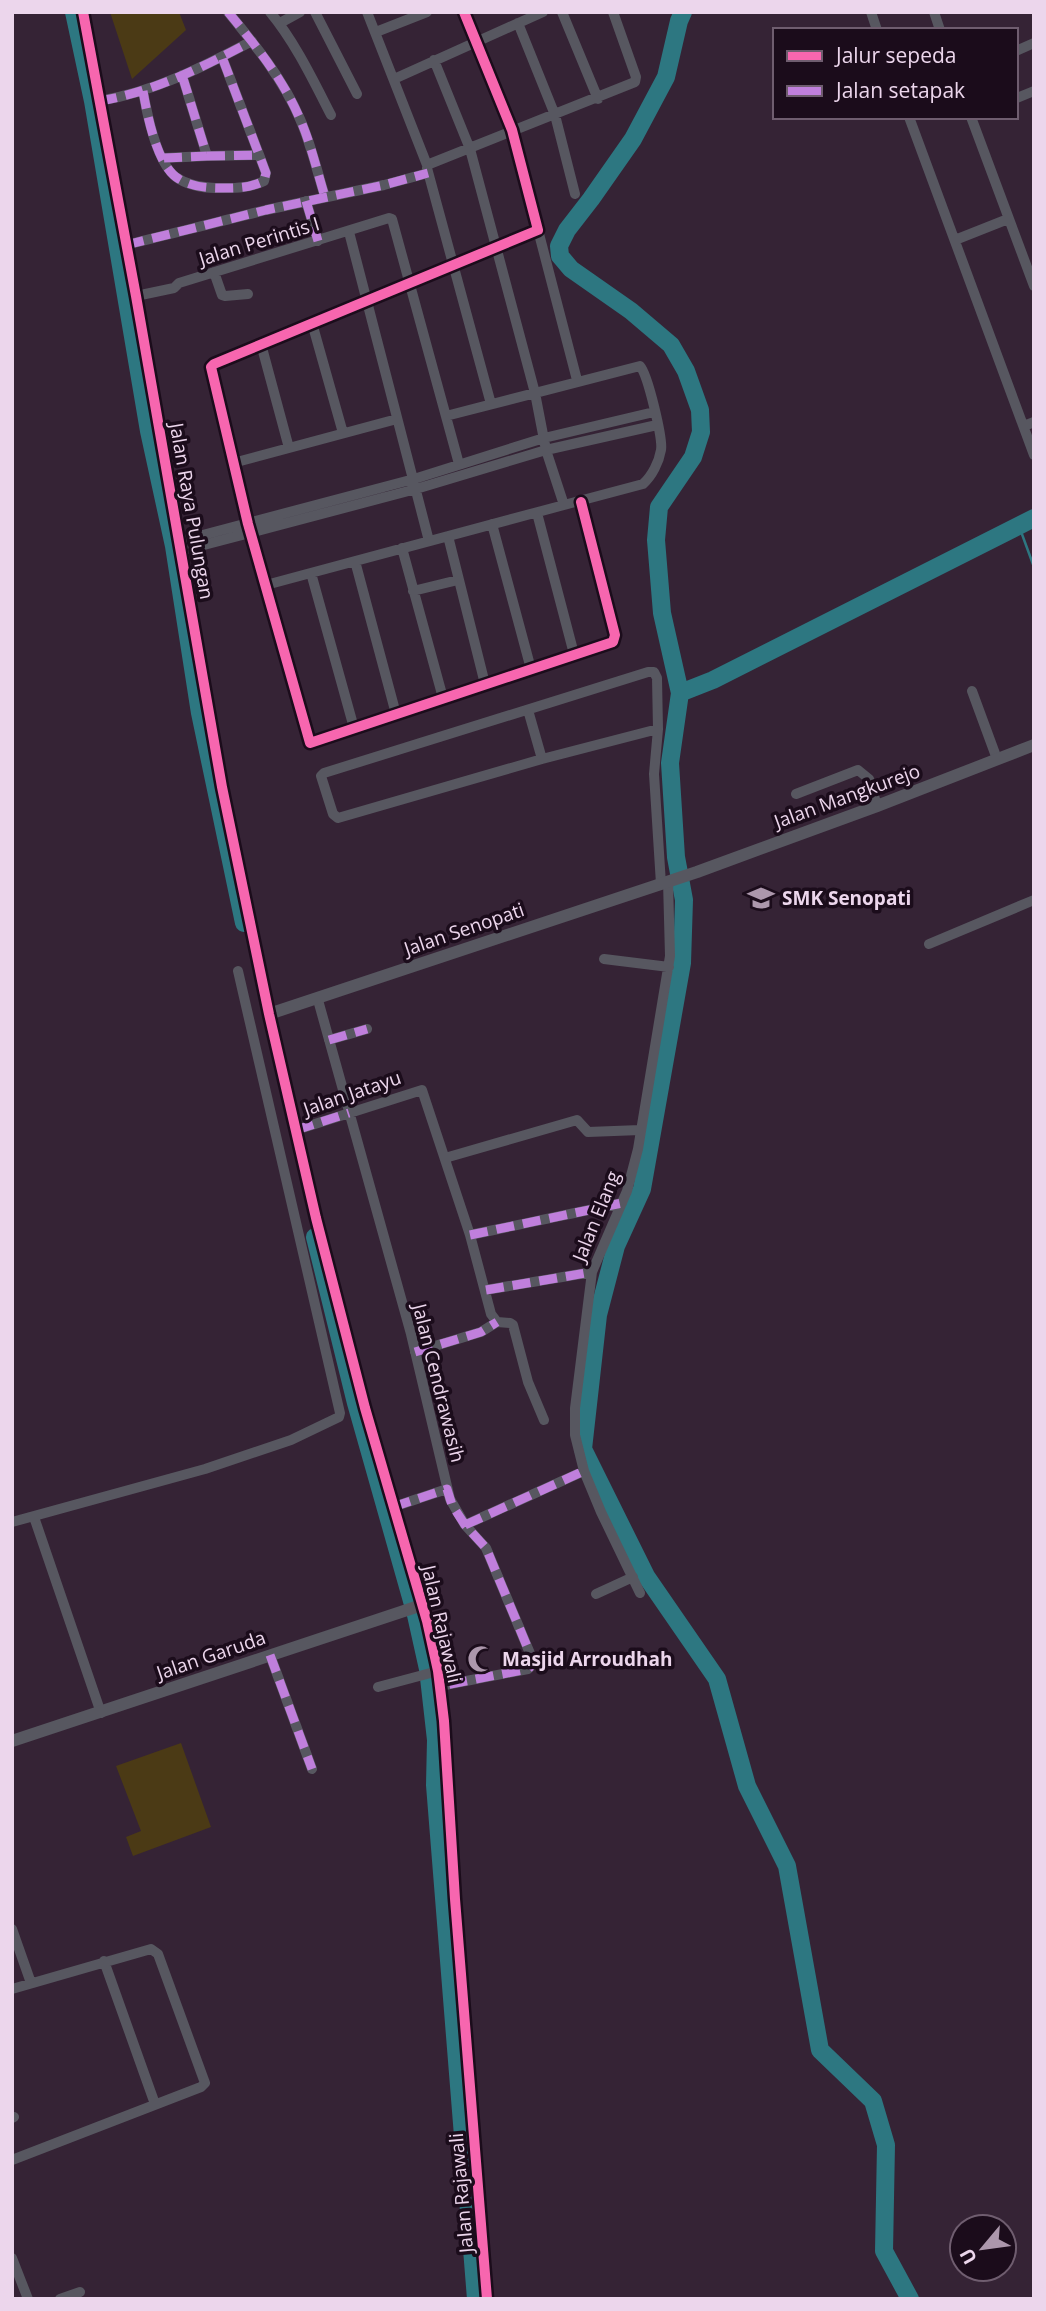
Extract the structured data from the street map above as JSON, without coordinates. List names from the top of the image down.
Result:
{
  "streets": {
    "street": [
      "Jalan Perintis I",
      "Jalan Raya Pulungan",
      "Jalan Mangkurejo",
      "Jalan Senopati",
      "Jalan Jatayu",
      "Jalan Elang",
      "Jalan Cendrawasih",
      "Jalan Rajawali",
      "Jalan Garuda"
    ]
  },
  "crossings": [
    ["Jalan Perintis I", "Jalan Raya Pulungan"],
    ["Jalan Raya Pulungan", "Jalan Senopati"],
    ["Jalan Raya Pulungan", "Jalan Rajawali"],
    ["Jalan Mangkurejo", "Jalan Senopati"],
    ["Jalan Mangkurejo", "Jalan Elang"],
    ["Jalan Senopati", "Jalan Elang"],
    ["Jalan Senopati", "Jalan Cendrawasih"],
    ["Jalan Senopati", "Jalan Rajawali"],
    ["Jalan Jatayu", "Jalan Cendrawasih"],
    ["Jalan Jatayu", "Jalan Rajawali"],
    ["Jalan Cendrawasih", "Jalan Rajawali"],
    ["Jalan Rajawali", "Jalan Garuda"]
  ],
  "places": {
    "school or university": ["SMK Senopati"],
    "mosque": ["Masjid Arroudhah"]
  },
  "legend": ["Jalur sepeda", "Jalan setapak"],
  "north": "bottom left"
}
